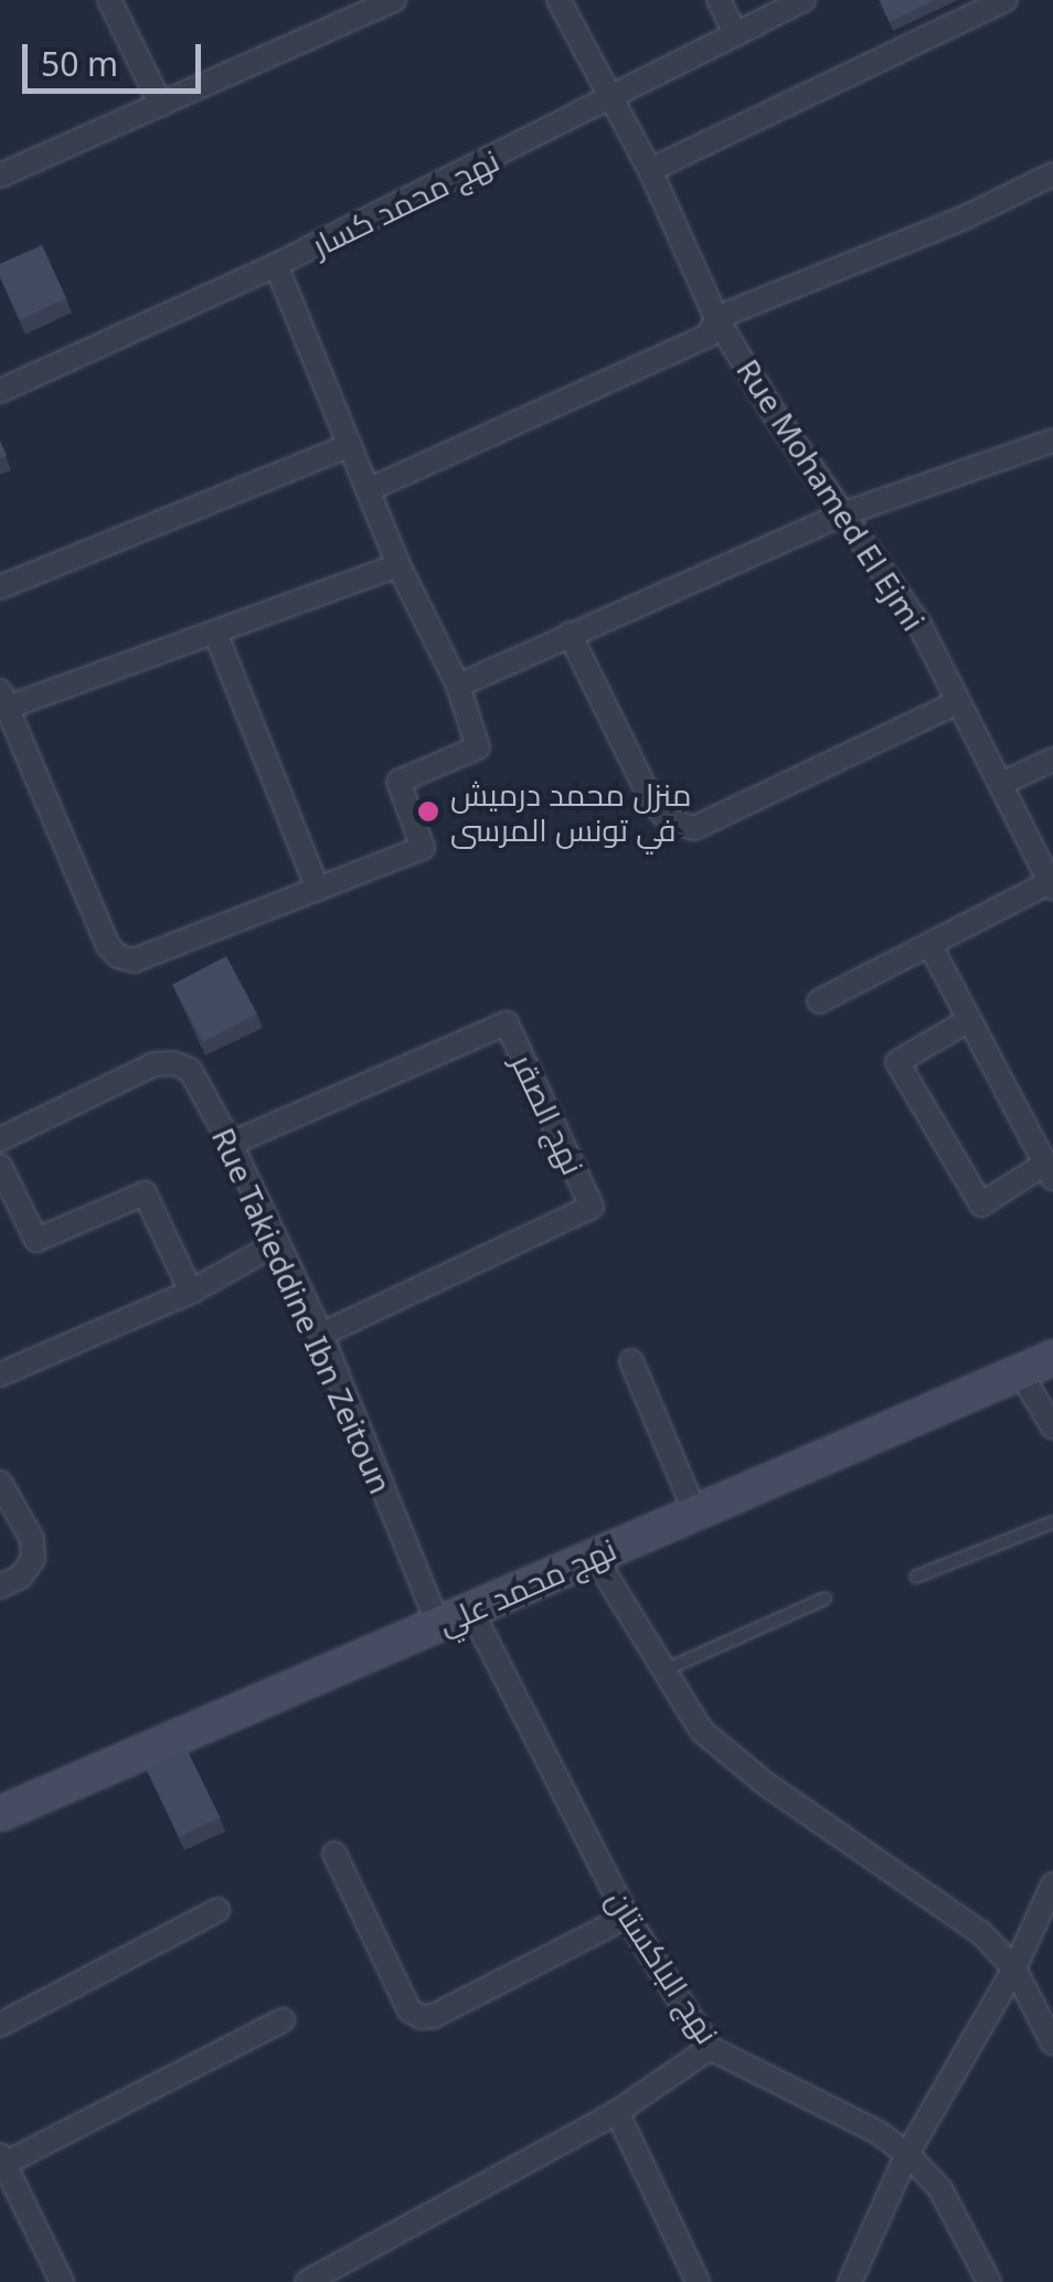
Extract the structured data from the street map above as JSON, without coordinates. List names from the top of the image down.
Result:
{
  "streets": {
    "street": [
      "نهج محمد كسار",
      "Rue Mohamed El Ejmi",
      "نهج الصقر",
      "Rue Takieddine Ibn Zeitoun",
      "نهج محمد علي",
      "نهج الباكستان"
    ]
  },
  "crossings": [
    ["نهج محمد كسار", "Rue Mohamed El Ejmi"],
    ["نهج الصقر", "Rue Takieddine Ibn Zeitoun"],
    ["Rue Takieddine Ibn Zeitoun", "نهج محمد علي"],
    ["نهج محمد علي", "نهج الباكستان"]
  ],
  "places": ["منزل محمد درميش في تونس المرسى"],
  "scale_bar": "50 m"
}
